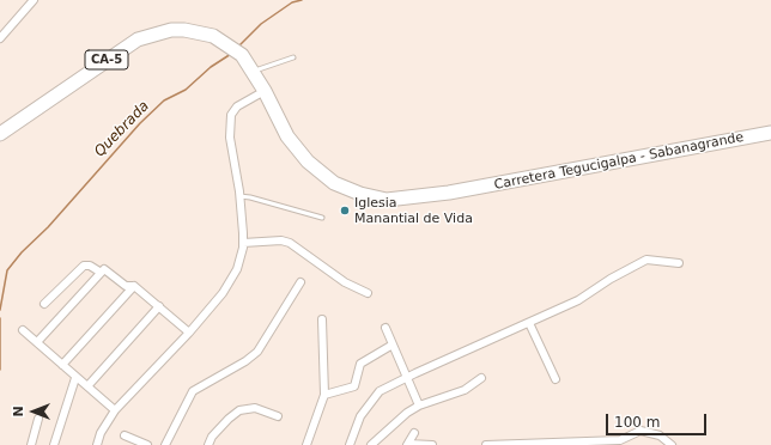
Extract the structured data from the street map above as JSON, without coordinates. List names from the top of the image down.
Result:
{
  "streets": {
    "highway": ["CA-5", "Carretera Tegucigalpa - Sabanagrande"]
  },
  "water": ["Quebrada"],
  "places": ["Iglesia Manantial de Vida"],
  "scale_bar": "100 m",
  "north": "left"
}
